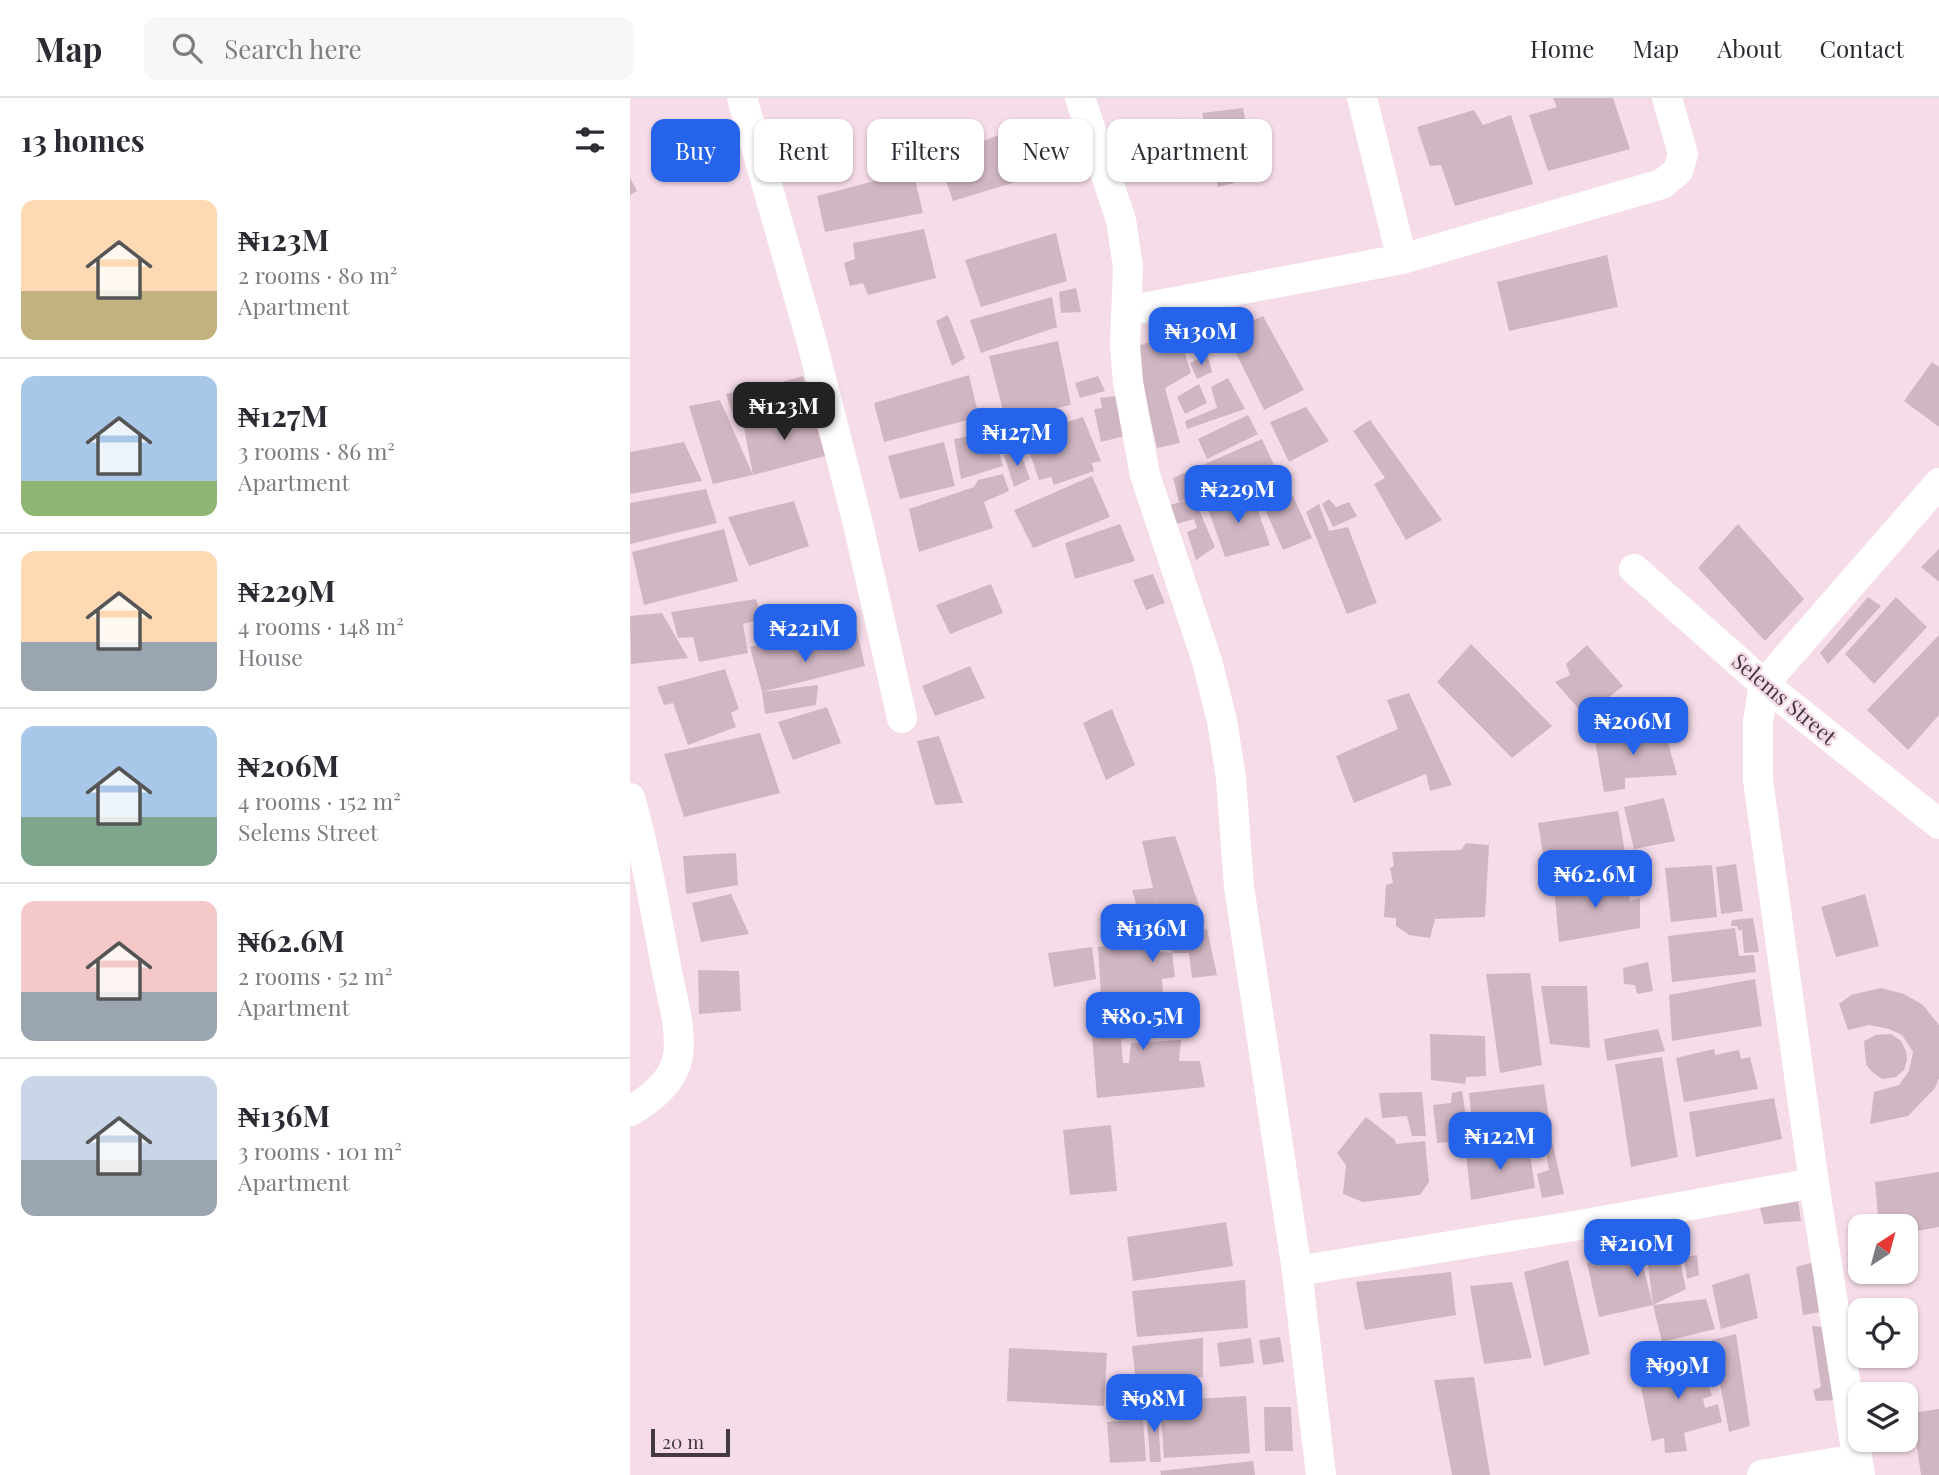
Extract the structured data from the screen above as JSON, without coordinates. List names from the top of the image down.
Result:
{
  "streets": {
    "street": ["Selems Street"]
  },
  "scale_bar": "20 m",
  "north": "top right",
  "page": {
    "header": "Map",
    "search": "Search here",
    "nav": [
      "Home",
      "Map",
      "About",
      "Contact"
    ],
    "heading": "13 homes",
    "chip": [
      "Buy",
      "Rent",
      "Filters",
      "New",
      "Apartment"
    ],
    "list": [
      {
        "name": "₦123M",
        "note": "2 rooms · 80 m² · Apartment"
      },
      {
        "name": "₦127M",
        "note": "3 rooms · 86 m² · Apartment"
      },
      {
        "name": "₦229M",
        "note": "4 rooms · 148 m² · House"
      },
      {
        "name": "₦206M",
        "note": "4 rooms · 152 m² · Selems Street"
      },
      {
        "name": "₦62.6M",
        "note": "2 rooms · 52 m² · Apartment"
      },
      {
        "name": "₦136M",
        "note": "3 rooms · 101 m² · Apartment"
      }
    ],
    "price": [
      "₦130M",
      "₦123M",
      "₦127M",
      "₦229M",
      "₦221M",
      "₦206M",
      "₦62.6M",
      "₦136M",
      "₦80.5M",
      "₦122M",
      "₦210M",
      "₦99M",
      "₦98M"
    ],
    "scale": "20 m"
  }
}
